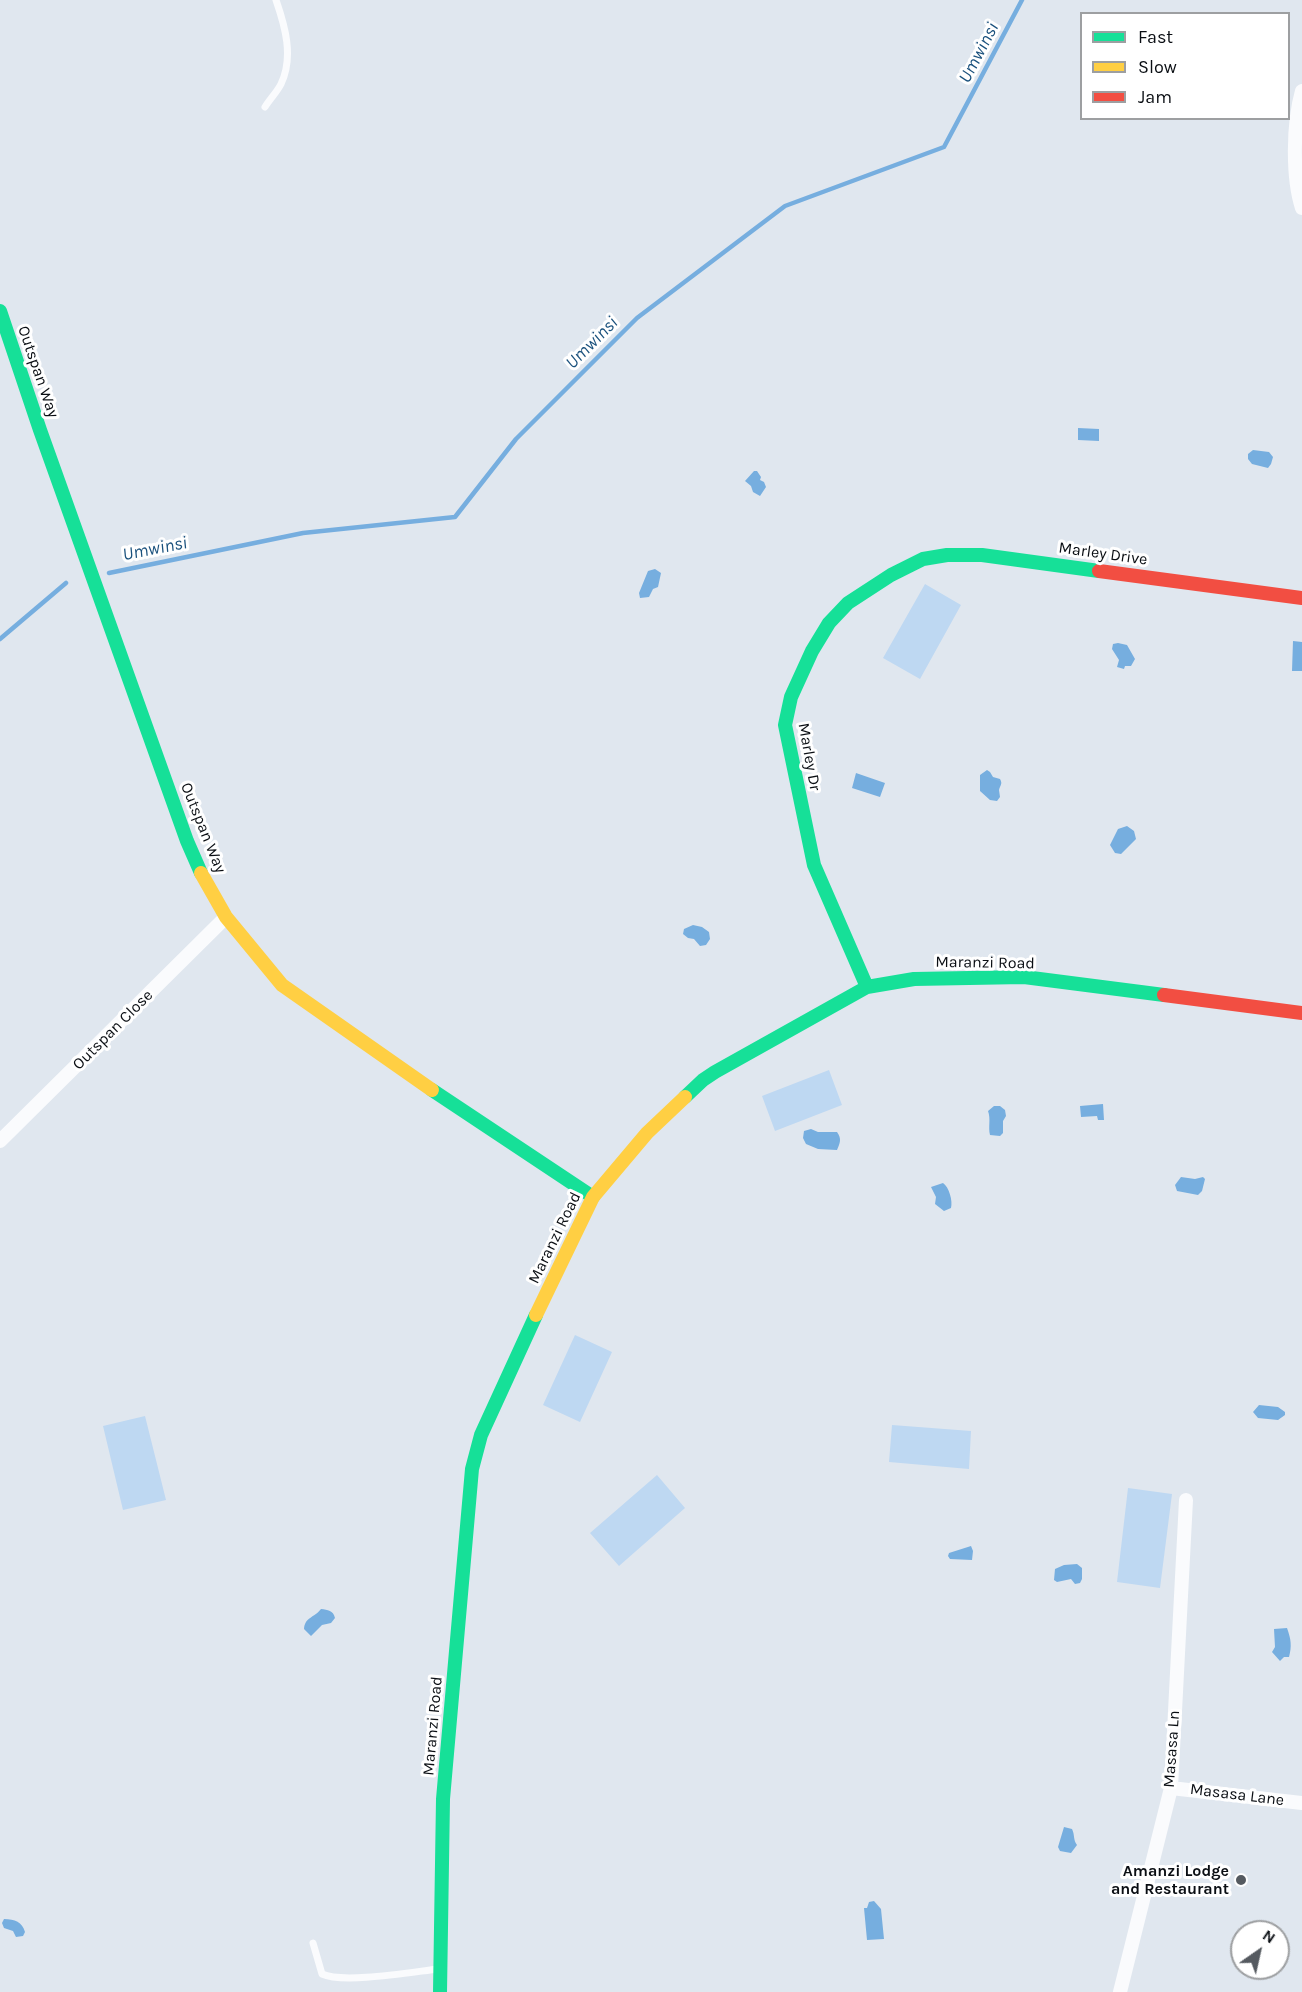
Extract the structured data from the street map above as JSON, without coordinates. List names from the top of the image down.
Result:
{
  "streets": {
    "street": [
      "Outspan Way",
      "Marley Drive",
      "Marley Dr",
      "Maranzi Road",
      "Outspan Close",
      "Masasa Ln",
      "Masasa Lane"
    ]
  },
  "crossings": [
    ["Outspan Way", "Maranzi Road"],
    ["Outspan Way", "Outspan Close"],
    ["Marley Drive", "Marley Dr"],
    ["Marley Dr", "Maranzi Road"],
    ["Masasa Ln", "Masasa Lane"]
  ],
  "water": ["Umwinsi"],
  "places": ["Amanzi Lodge and Restaurant"],
  "legend": ["Fast", "Slow", "Jam"],
  "north": "top right"
}
